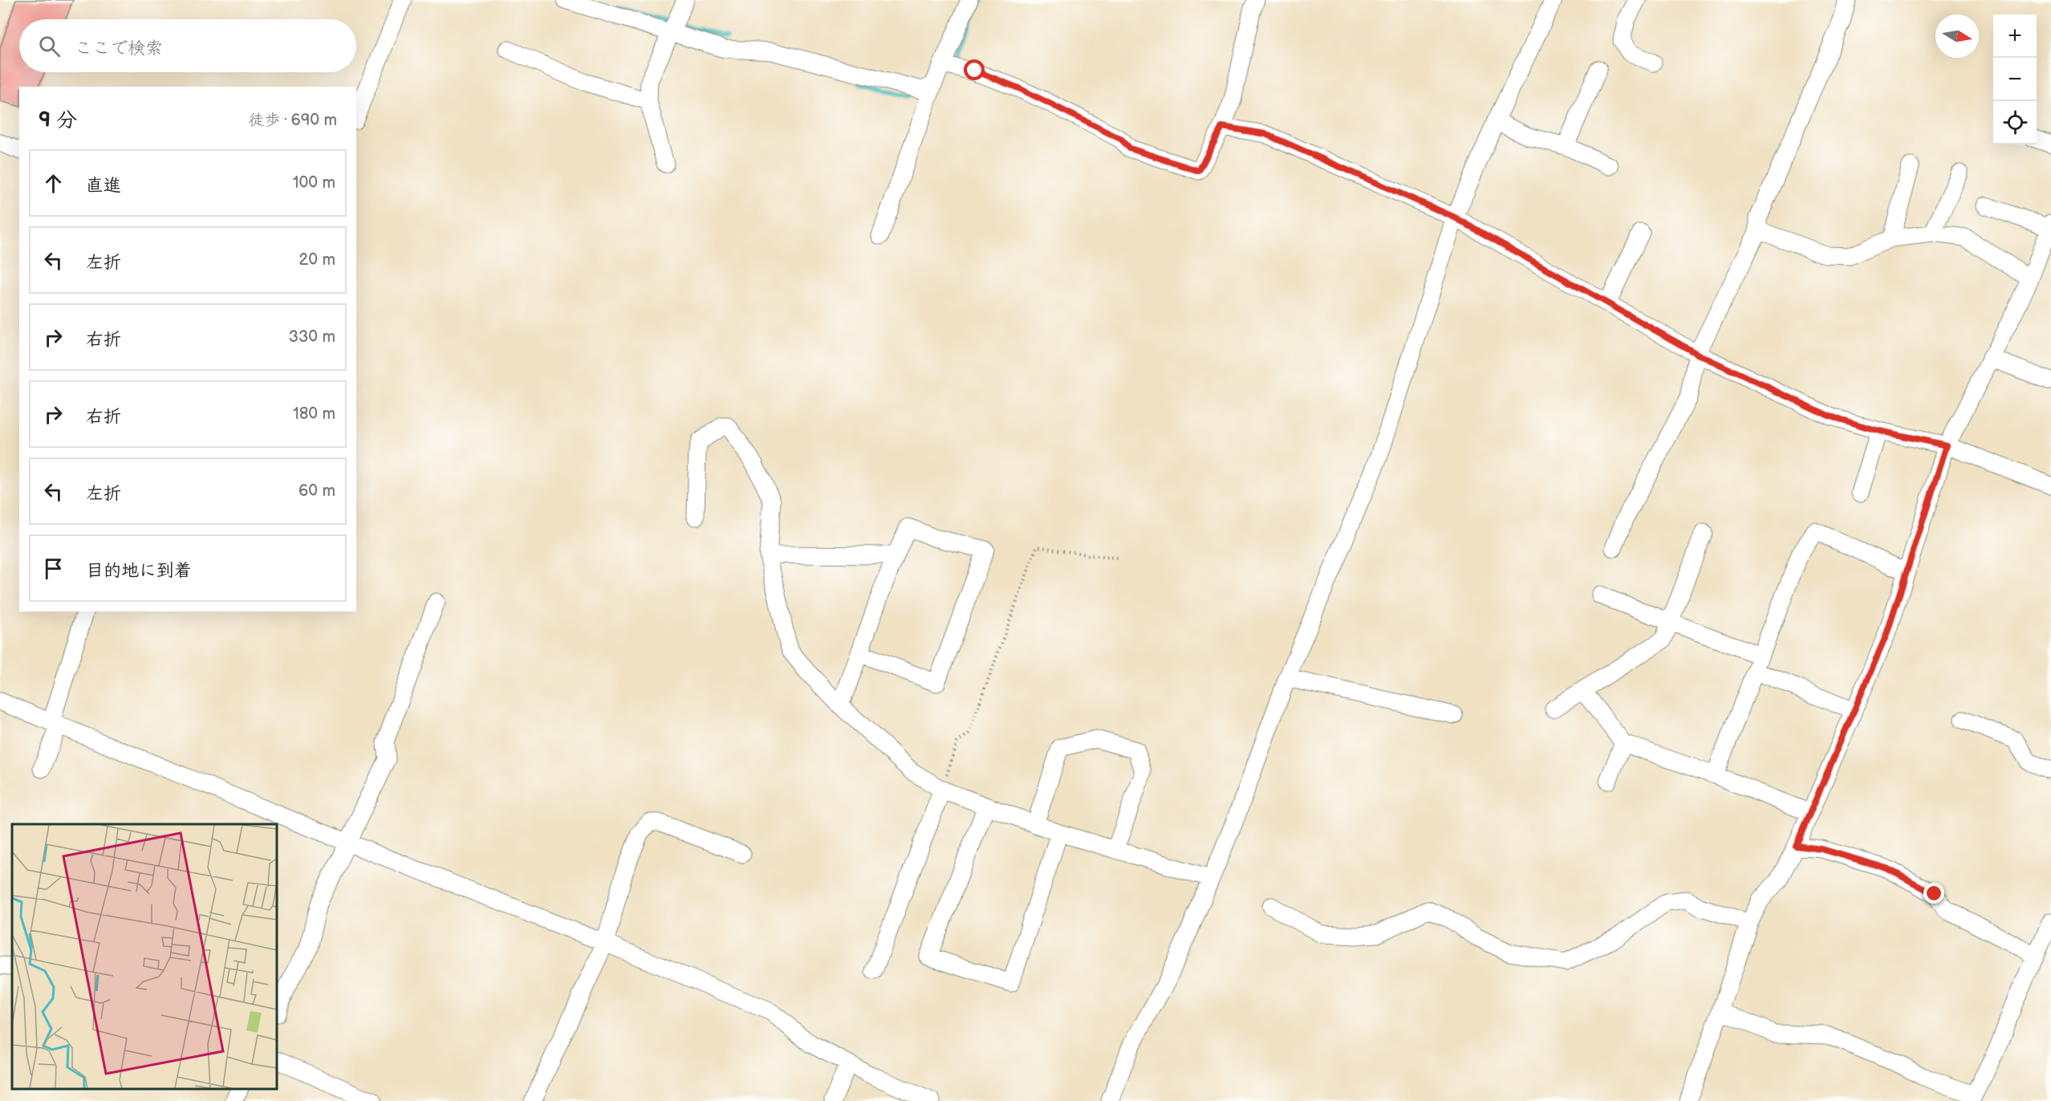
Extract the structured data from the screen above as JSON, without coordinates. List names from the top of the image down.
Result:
{
  "north": "right",
  "page": {
    "map_buttons": ["+", "−"],
    "search": "ここで検索",
    "heading": ["9 分", "徒歩 · 690 m"],
    "list": [
      ["直進", "100 m"],
      ["左折", "20 m"],
      ["右折", "330 m"],
      ["右折", "180 m"],
      ["左折", "60 m"],
      "目的地に到着"
    ]
  }
}
